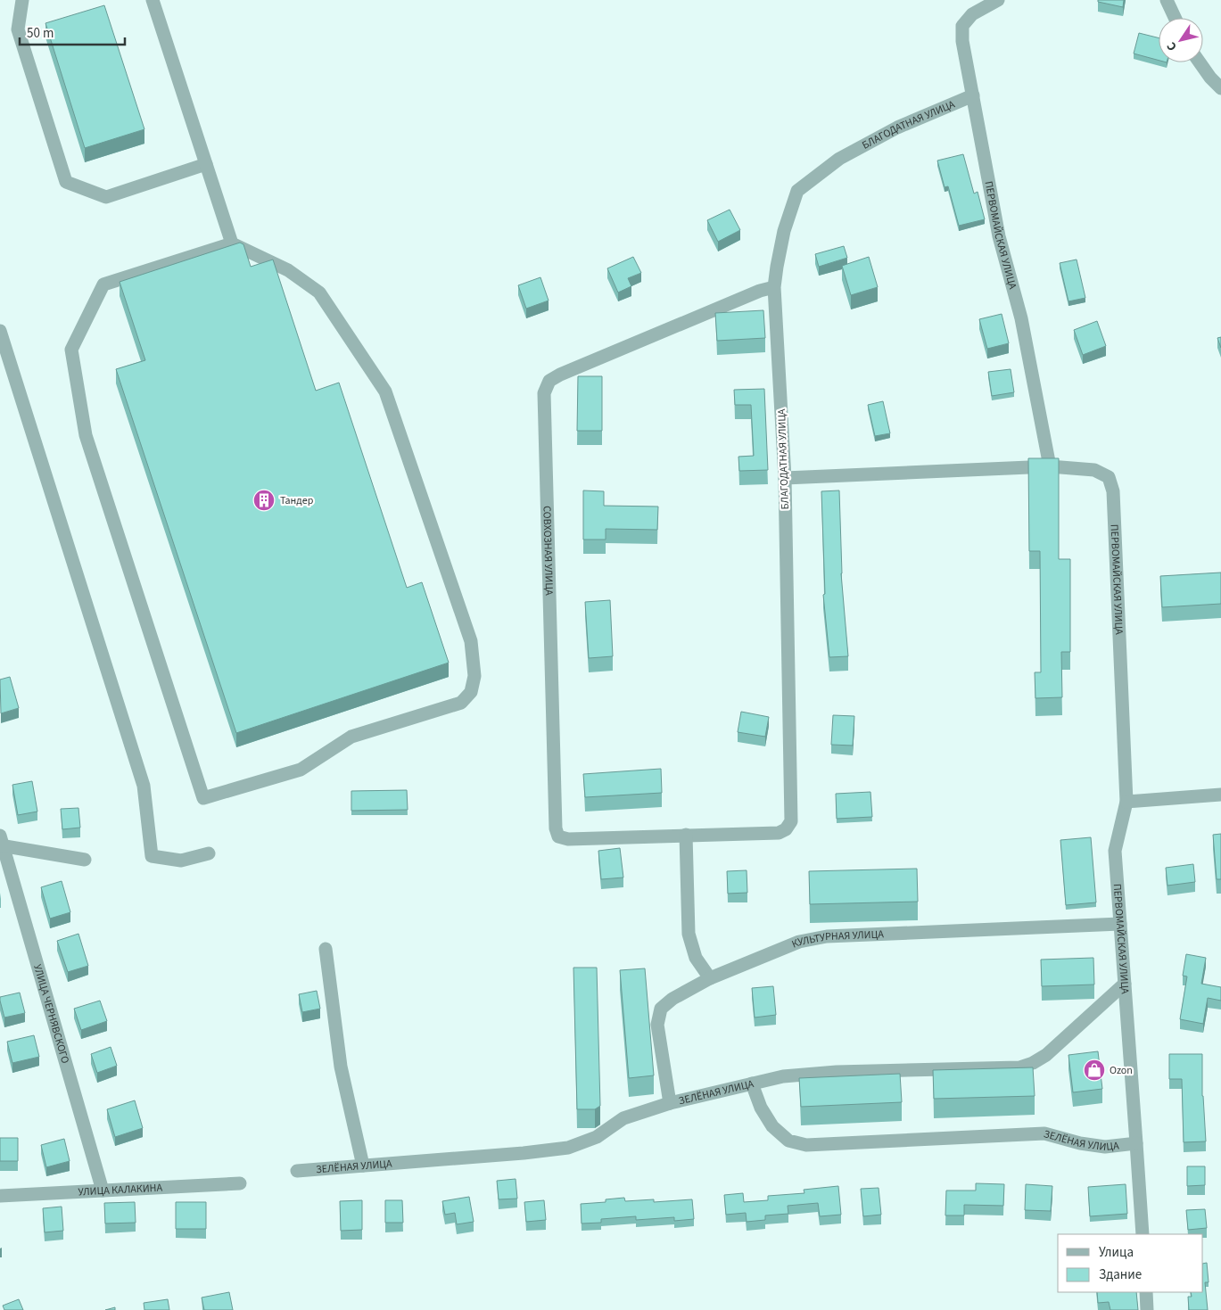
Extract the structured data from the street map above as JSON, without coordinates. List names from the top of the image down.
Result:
{
  "streets": {
    "street": [
      "БЛАГОДАТНАЯ УЛИЦА",
      "ПЕРВОМАЙСКАЯ УЛИЦА",
      "СОВХОЗНАЯ УЛИЦА",
      "КУЛЬТУРНАЯ УЛИЦА",
      "УЛИЦА ЧЕРНЯВСКОГО",
      "ЗЕЛЁНАЯ УЛИЦА",
      "УЛИЦА КАЛАКИНА"
    ]
  },
  "crossings": [
    ["БЛАГОДАТНАЯ УЛИЦА", "ПЕРВОМАЙСКАЯ УЛИЦА"],
    ["БЛАГОДАТНАЯ УЛИЦА", "СОВХОЗНАЯ УЛИЦА"],
    ["ПЕРВОМАЙСКАЯ УЛИЦА", "КУЛЬТУРНАЯ УЛИЦА"],
    ["ПЕРВОМАЙСКАЯ УЛИЦА", "ЗЕЛЁНАЯ УЛИЦА"],
    ["КУЛЬТУРНАЯ УЛИЦА", "ЗЕЛЁНАЯ УЛИЦА"],
    ["УЛИЦА ЧЕРНЯВСКОГО", "УЛИЦА КАЛАКИНА"]
  ],
  "places": {
    "building": ["Тандер"],
    "shop": ["Ozon"]
  },
  "legend": ["Улица", "Здание"],
  "scale_bar": "50 m",
  "north": "bottom left"
}
